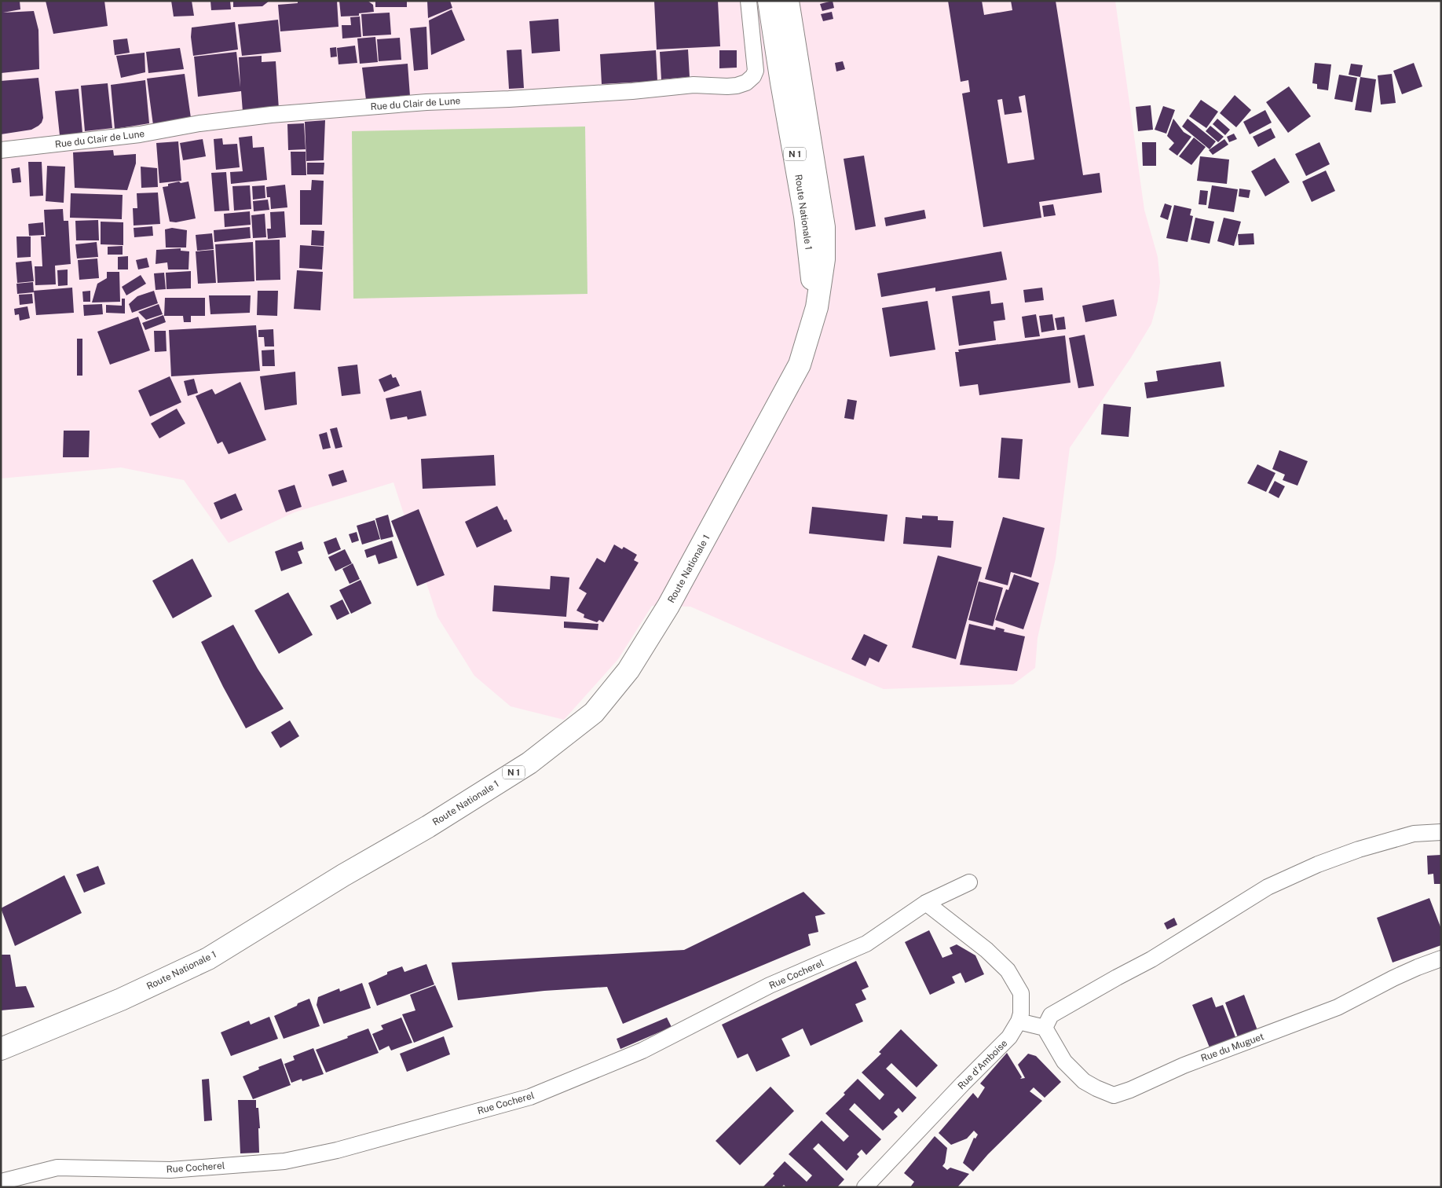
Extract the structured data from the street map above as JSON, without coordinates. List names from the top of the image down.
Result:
{
  "streets": {
    "main road": ["N 1", "Route Nationale 1"],
    "street": [
      "Rue du Clair de Lune",
      "Rue Cocherel",
      "Rue du Muguet",
      "Rue d'Amboise"
    ]
  },
  "crossings": [
    ["Rue Cocherel", "Rue d'Amboise"]
  ]
}
